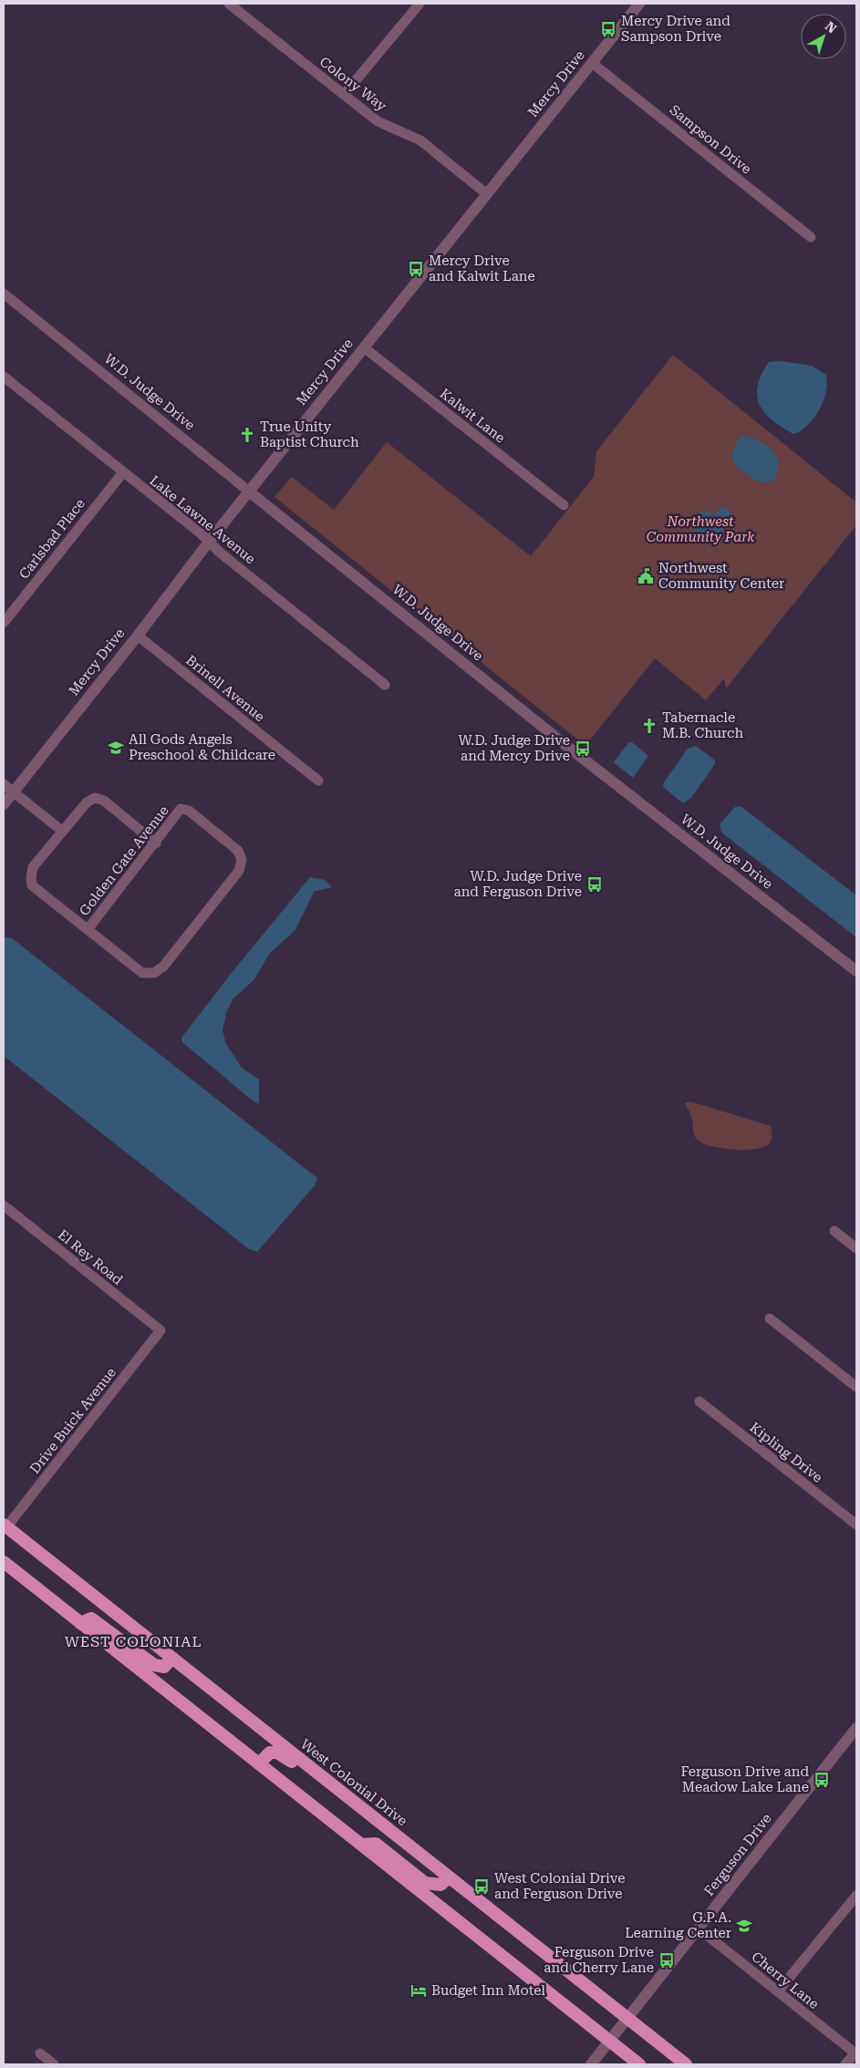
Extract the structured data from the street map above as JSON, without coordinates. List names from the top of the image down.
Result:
{
  "streets": {
    "highway": ["West Colonial Drive"],
    "street": [
      "Colony Way",
      "Mercy Drive",
      "Sampson Drive",
      "W.D. Judge Drive",
      "Kalwit Lane",
      "Lake Lawne Avenue",
      "Carlsbad Place",
      "Brinell Avenue",
      "Golden Gate Avenue",
      "El Rey Road",
      "Drive Buick Avenue",
      "Kipling Drive",
      "Ferguson Drive",
      "Cherry Lane"
    ]
  },
  "crossings": [
    ["Colony Way", "Mercy Drive"],
    ["Mercy Drive", "Sampson Drive"],
    ["Mercy Drive", "W.D. Judge Drive"],
    ["Mercy Drive", "Kalwit Lane"],
    ["Mercy Drive", "Lake Lawne Avenue"],
    ["Mercy Drive", "Brinell Avenue"],
    ["Lake Lawne Avenue", "Carlsbad Place"],
    ["El Rey Road", "Drive Buick Avenue"],
    ["Drive Buick Avenue", "West Colonial Drive"],
    ["West Colonial Drive", "Ferguson Drive"],
    ["Ferguson Drive", "Cherry Lane"]
  ],
  "districts": ["WEST COLONIAL"],
  "parks": ["Northwest Community Park"],
  "places": {
    "bus stop": [
      "Mercy Drive and Sampson Drive",
      "Mercy Drive and Kalwit Lane",
      "W.D. Judge Drive and Mercy Drive",
      "W.D. Judge Drive and Ferguson Drive",
      "Ferguson Drive and Meadow Lake Lane",
      "West Colonial Drive and Ferguson Drive",
      "Ferguson Drive and Cherry Lane"
    ],
    "church": ["True Unity Baptist Church", "Tabernacle M.B. Church"],
    "public building": ["Northwest Community Center"],
    "school or university": ["All Gods Angels Preschool & Childcare", "G.P.A. Learning Center"],
    "hotel": ["Budget Inn Motel"]
  },
  "north": "top right"
}
